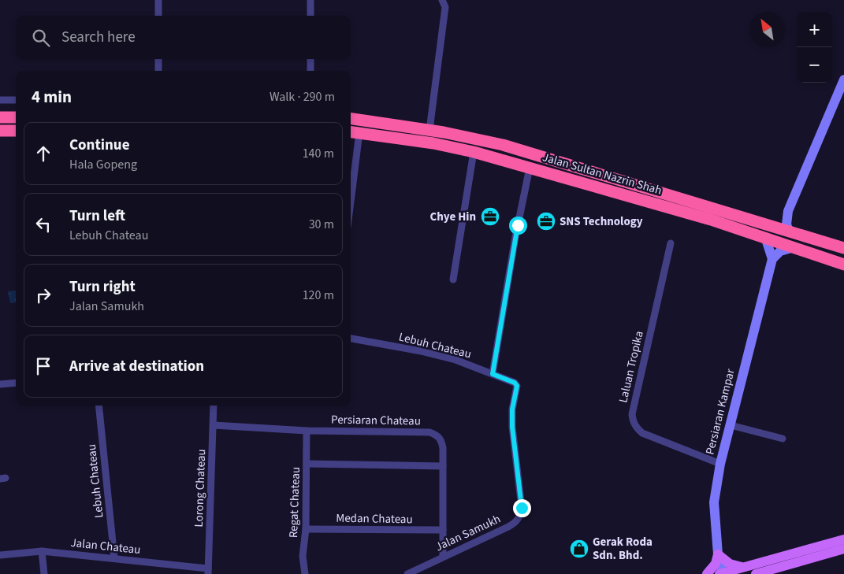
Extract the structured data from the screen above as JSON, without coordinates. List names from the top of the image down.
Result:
{
  "streets": {
    "highway": ["Jalan Sultan Nazrin Shah"],
    "street": [
      "Lebuh Chateau",
      "Laluan Tropika",
      "Persiaran Kampar",
      "Persiaran Chateau",
      "Lorong Chateau",
      "Regat Chateau",
      "Medan Chateau",
      "Jalan Samukh",
      "Jalan Chateau"
    ]
  },
  "crossings": [
    ["Lebuh Chateau", "Jalan Samukh"],
    ["Lebuh Chateau", "Jalan Chateau"],
    ["Laluan Tropika", "Persiaran Kampar"],
    ["Persiaran Chateau", "Lorong Chateau"],
    ["Persiaran Chateau", "Regat Chateau"],
    ["Persiaran Chateau", "Medan Chateau"],
    ["Persiaran Chateau", "Jalan Samukh"],
    ["Lorong Chateau", "Jalan Chateau"],
    ["Regat Chateau", "Medan Chateau"]
  ],
  "places": {
    "office": ["Chye Hin", "SNS Technology"],
    "shop": ["Gerak Roda Sdn. Bhd."]
  },
  "north": "top left",
  "page": {
    "map_buttons": ["+", "−"],
    "search": "Search here",
    "heading": ["4 min", "Walk · 290 m"],
    "list": [
      ["Continue", "Hala Gopeng", "140 m"],
      ["Turn left", "Lebuh Chateau", "30 m"],
      ["Turn right", "Jalan Samukh", "120 m"],
      "Arrive at destination"
    ]
  }
}
